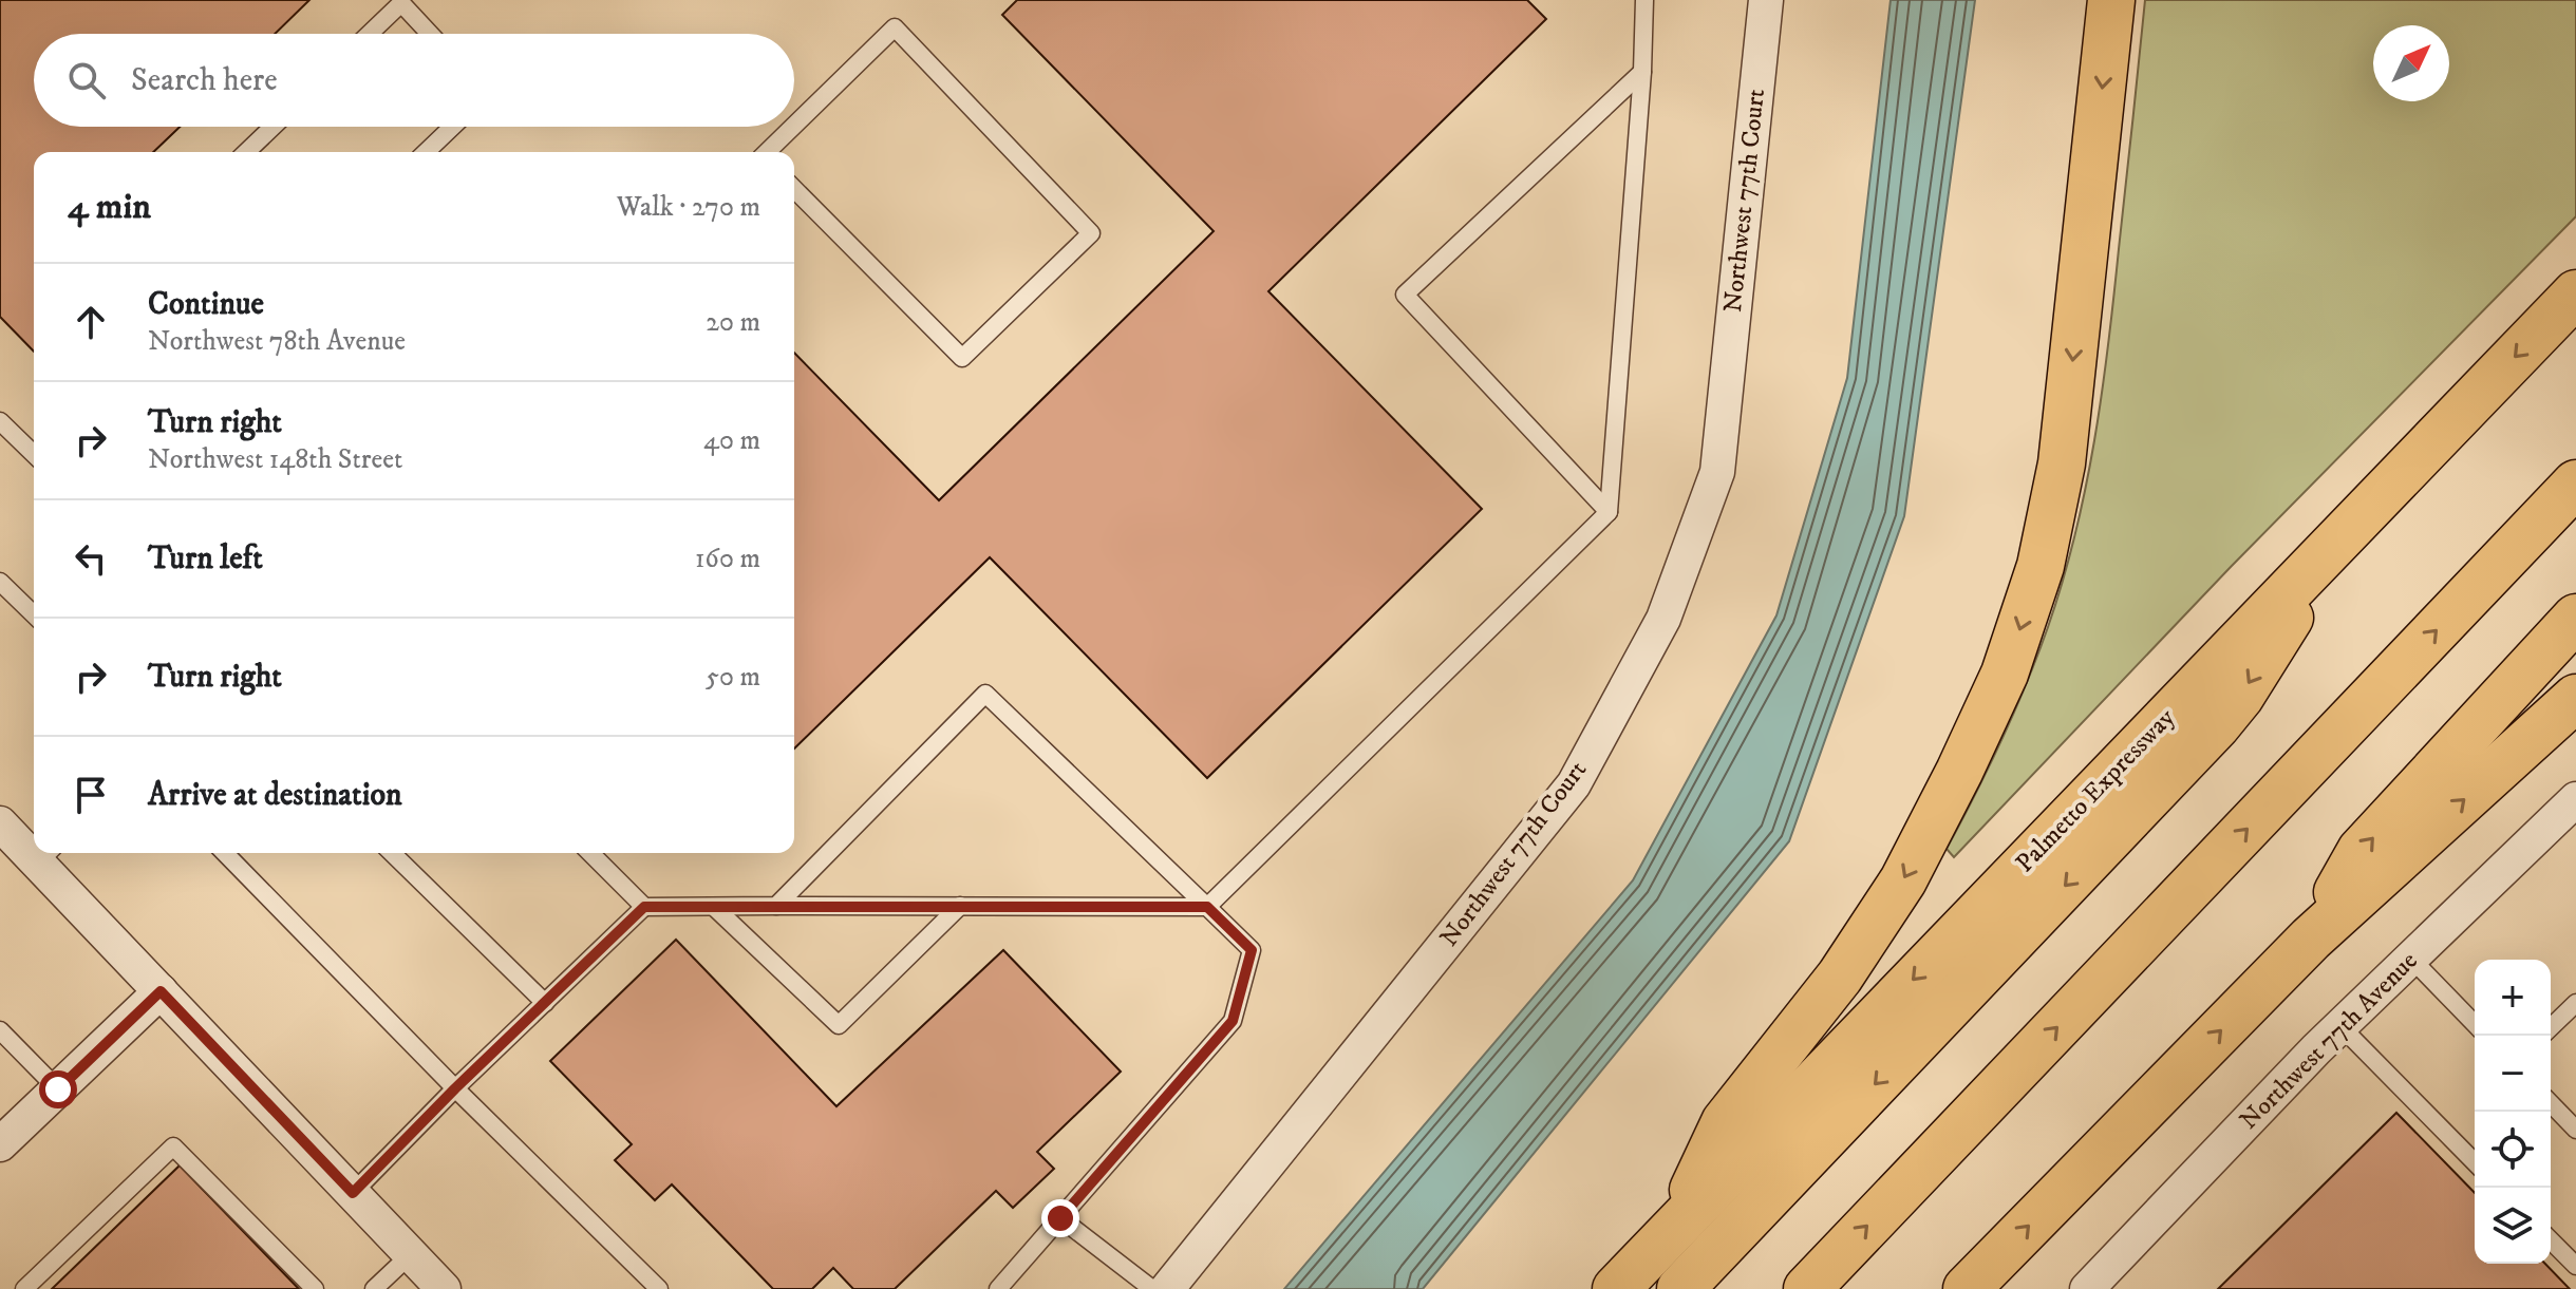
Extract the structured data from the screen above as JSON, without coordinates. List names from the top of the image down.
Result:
{
  "streets": {
    "highway": ["Palmetto Expressway"],
    "street": ["Northwest 77th Court", "Northwest 77th Avenue"]
  },
  "north": "top right",
  "page": {
    "search": "Search here",
    "heading": ["4 min", "Walk · 270 m"],
    "list": [
      ["Continue", "Northwest 78th Avenue", "20 m"],
      ["Turn right", "Northwest 148th Street", "40 m"],
      ["Turn left", "160 m"],
      ["Turn right", "50 m"],
      "Arrive at destination"
    ],
    "map_buttons": ["+", "−"]
  }
}
